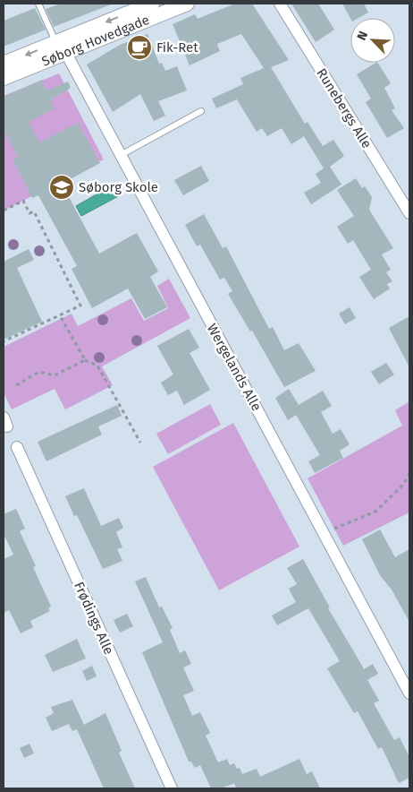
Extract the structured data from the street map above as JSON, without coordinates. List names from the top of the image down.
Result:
{
  "streets": {
    "street": [
      "Søborg Hovedgade",
      "Runebergs Alle",
      "Wergelands Alle",
      "Frødings Alle"
    ]
  },
  "crossings": [
    ["Søborg Hovedgade", "Wergelands Alle"]
  ],
  "places": {
    "cafe": ["Fik-Ret"],
    "school or university": ["Søborg Skole"]
  },
  "north": "top left"
}
